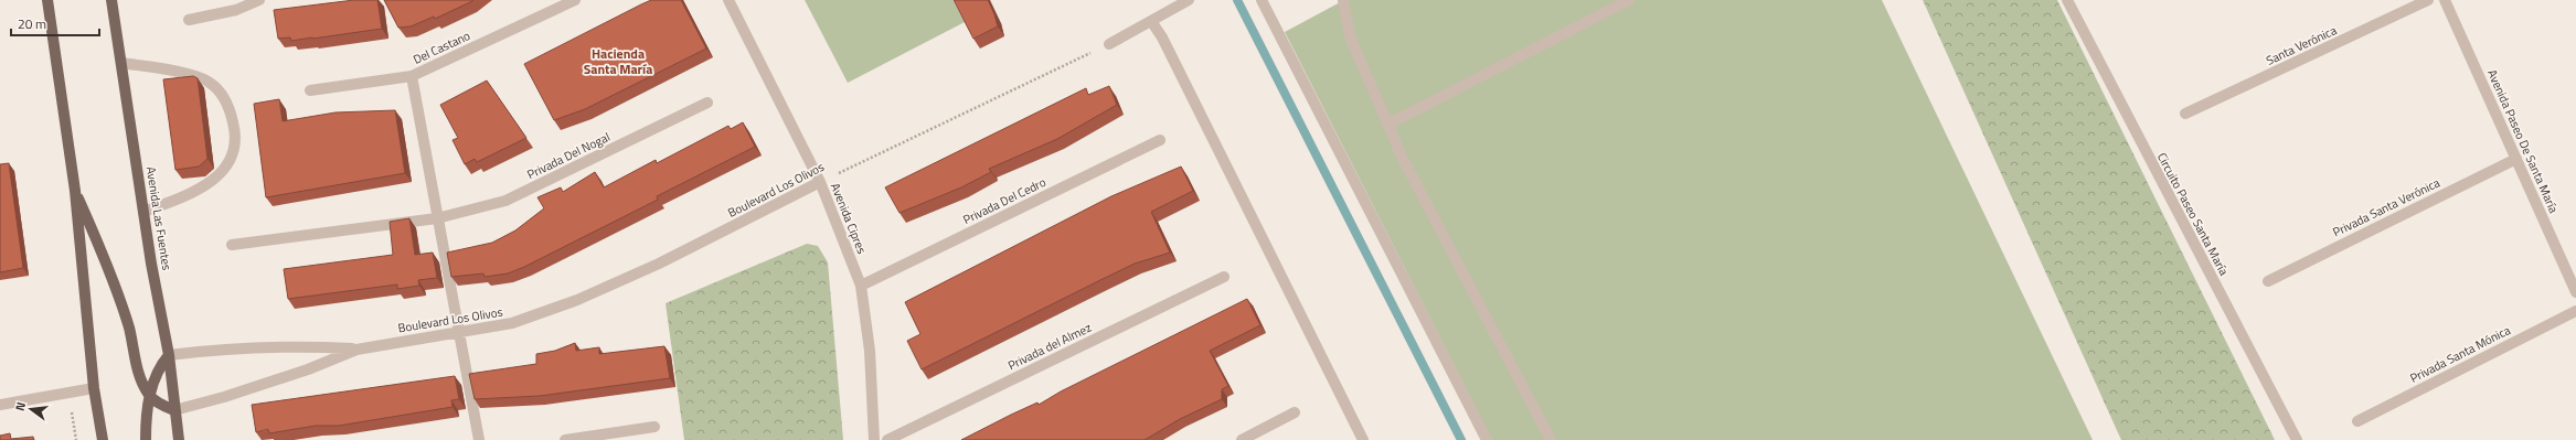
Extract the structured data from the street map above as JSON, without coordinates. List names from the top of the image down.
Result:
{
  "streets": {
    "main road": ["Avenida Las Fuentes"],
    "street": [
      "Santa Verónica",
      "Del Castano",
      "Avenida Paseo De Santa María",
      "Privada Del Nogal",
      "Boulevard Los Olivos",
      "Privada Del Cedro",
      "Privada Santa Verónica",
      "Circuito Paseo Santa María",
      "Avenida Cipres",
      "Privada del Almez",
      "Privada Santa Mónica"
    ]
  },
  "crossings": [
    ["Avenida Paseo De Santa María", "Privada Santa Verónica"],
    ["Boulevard Los Olivos", "Avenida Las Fuentes"],
    ["Boulevard Los Olivos", "Avenida Cipres"],
    ["Privada Del Cedro", "Avenida Cipres"]
  ],
  "districts": ["Hacienda Santa María"],
  "scale_bar": "20 m",
  "north": "left"
}
